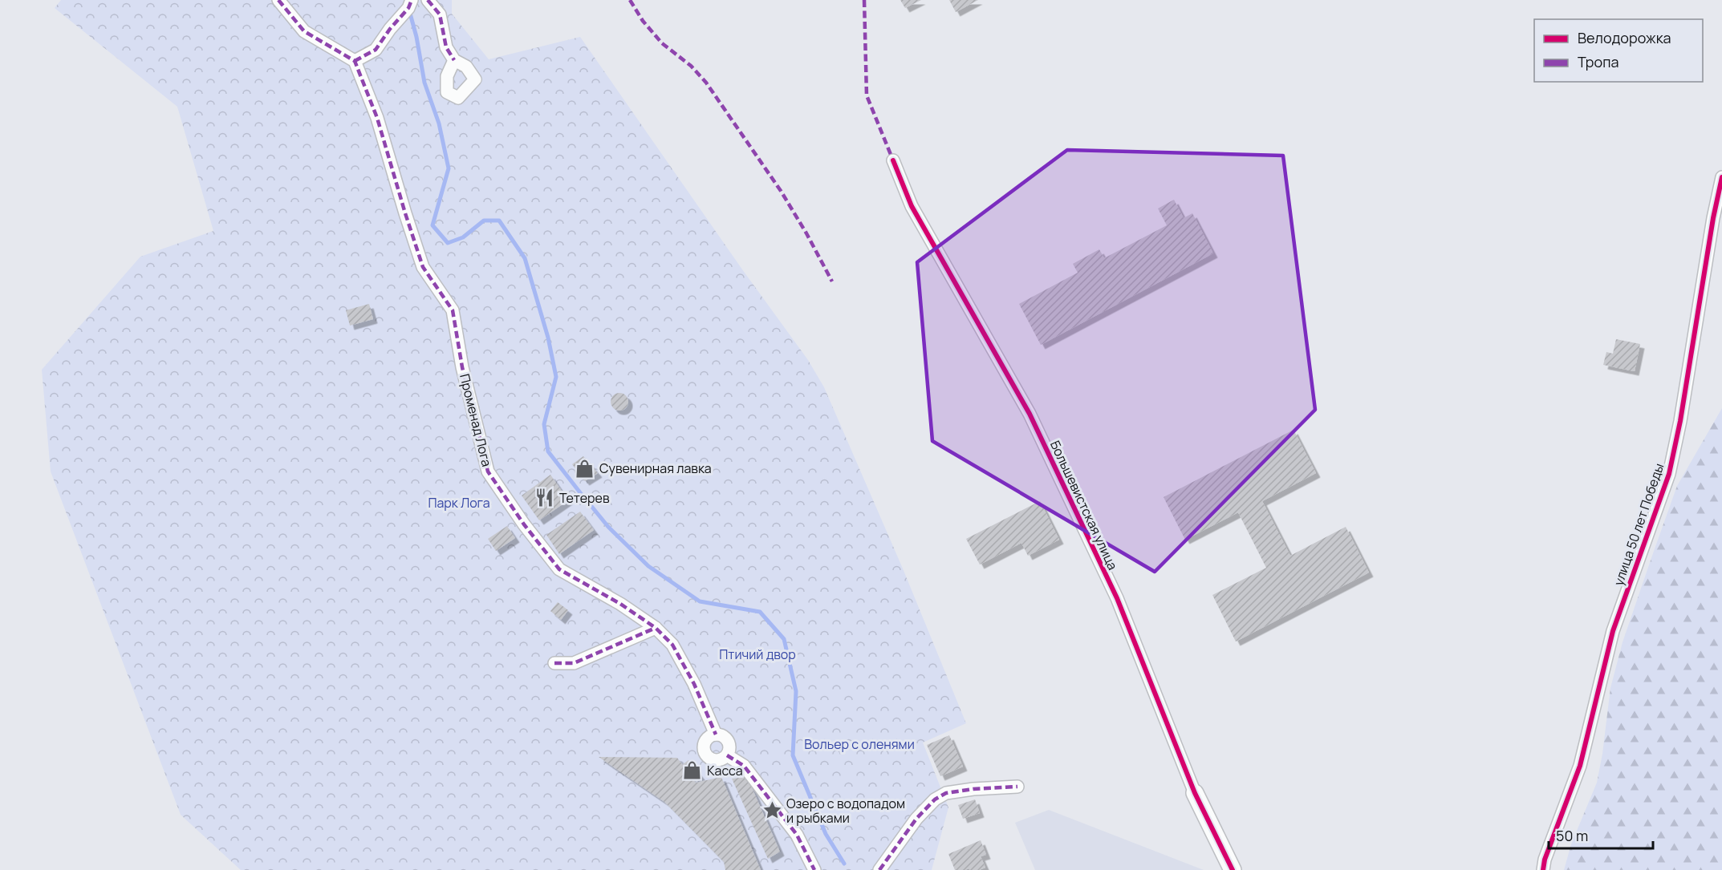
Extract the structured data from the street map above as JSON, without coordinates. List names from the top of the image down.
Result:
{
  "streets": {
    "street": ["Променад Лога", "Большевистская улица", "улица 50 лет Победы"]
  },
  "parks": ["Парк Лога", "Птичий двор", "Вольер с оленями"],
  "places": {
    "shop": ["Сувенирная лавка", "Касса"],
    "restaurant": ["Тетерев"],
    "place": ["Озеро с водопадом и рыбками"]
  },
  "legend": ["Велодорожка", "Тропа"],
  "scale_bar": "50 m"
}
